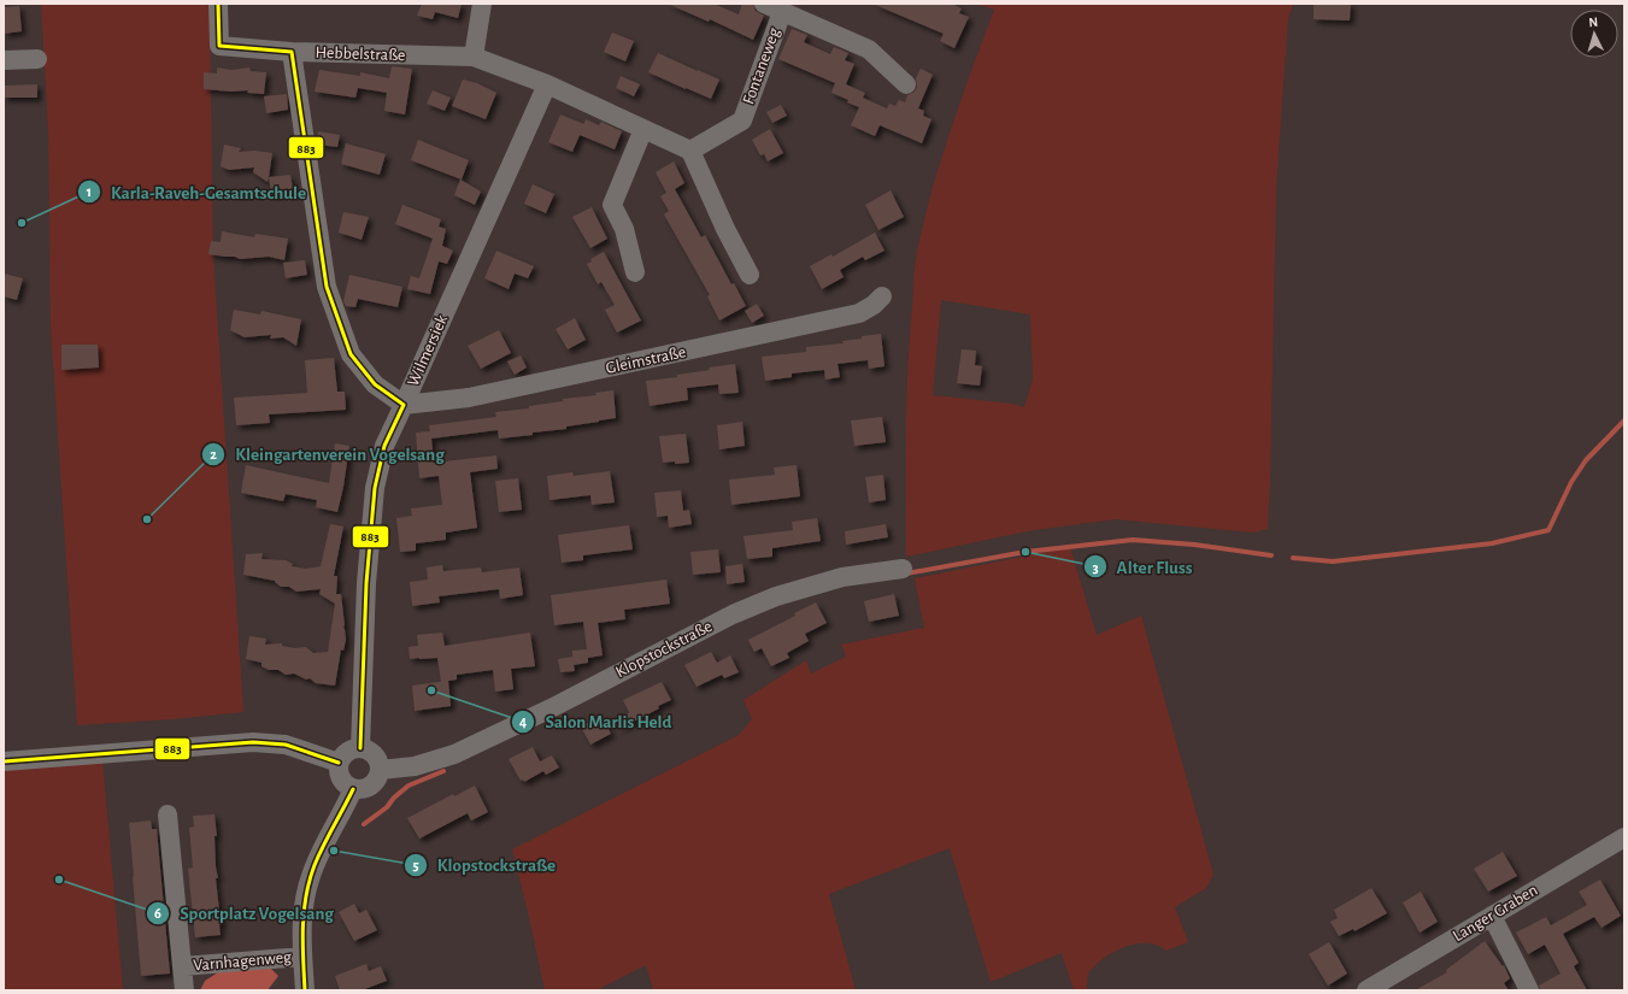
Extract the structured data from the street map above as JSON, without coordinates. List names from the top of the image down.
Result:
{
  "streets": {
    "street": [
      "Hebbelstraße",
      "Fontaneweg",
      "Wilmersiek",
      "Gleimstraße",
      "Klopstockstraße",
      "Langer Graben",
      "Varnhagenweg"
    ]
  },
  "crossings": [
    ["Hebbelstraße", "Wilmersiek"],
    ["Wilmersiek", "Gleimstraße"],
    ["Wilmersiek", "Klopstockstraße"]
  ],
  "places": [
    "Karla-Raveh-Gesamtschule",
    "Kleingartenverein Vogelsang",
    "Alter Fluss",
    "Salon Marlis Held",
    "Klopstockstraße",
    "Sportplatz Vogelsang"
  ],
  "lines": ["transit line 883"],
  "north": "top"
}
